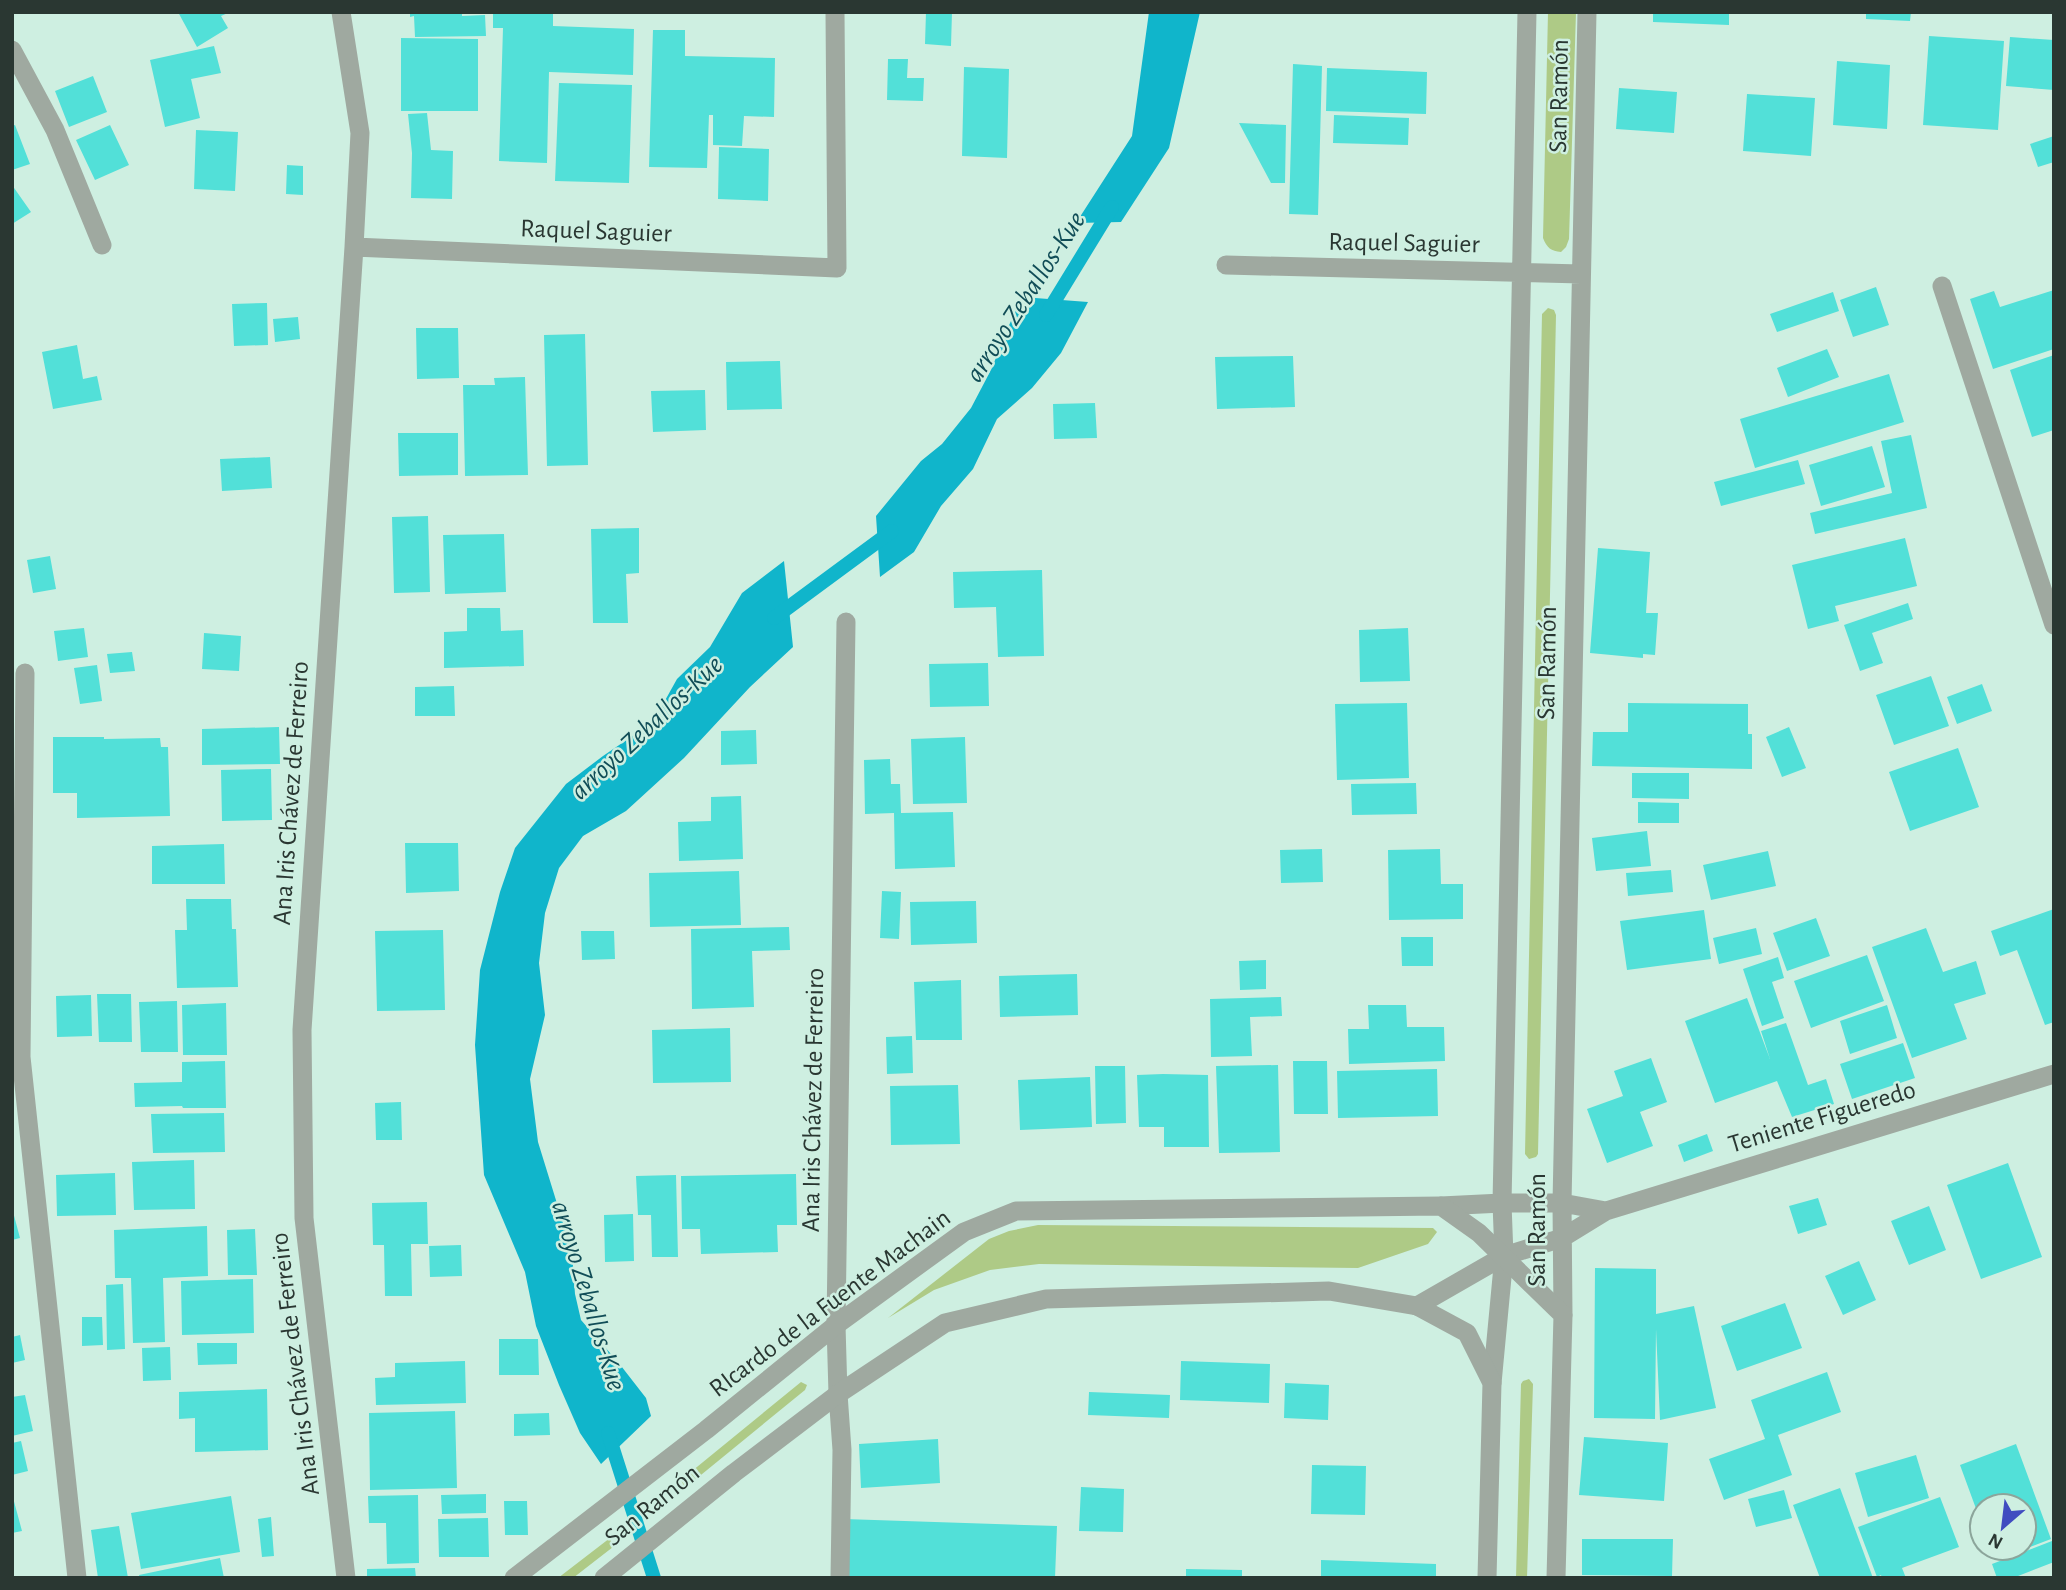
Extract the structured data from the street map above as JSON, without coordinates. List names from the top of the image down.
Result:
{
  "streets": {
    "street": [
      "San Ramón",
      "Raquel Saguier",
      "Ana Iris Chávez de Ferreiro",
      "Teniente Figueredo",
      "RIcardo de la Fuente Machain"
    ]
  },
  "crossings": [
    ["San Ramón", "Raquel Saguier"],
    ["San Ramón", "Ana Iris Chávez de Ferreiro"],
    ["San Ramón", "Teniente Figueredo"],
    ["Raquel Saguier", "Ana Iris Chávez de Ferreiro"],
    ["Ana Iris Chávez de Ferreiro", "RIcardo de la Fuente Machain"],
    ["Teniente Figueredo", "RIcardo de la Fuente Machain"]
  ],
  "water": ["arroyo Zeballos-Kue"],
  "north": "bottom left"
}
